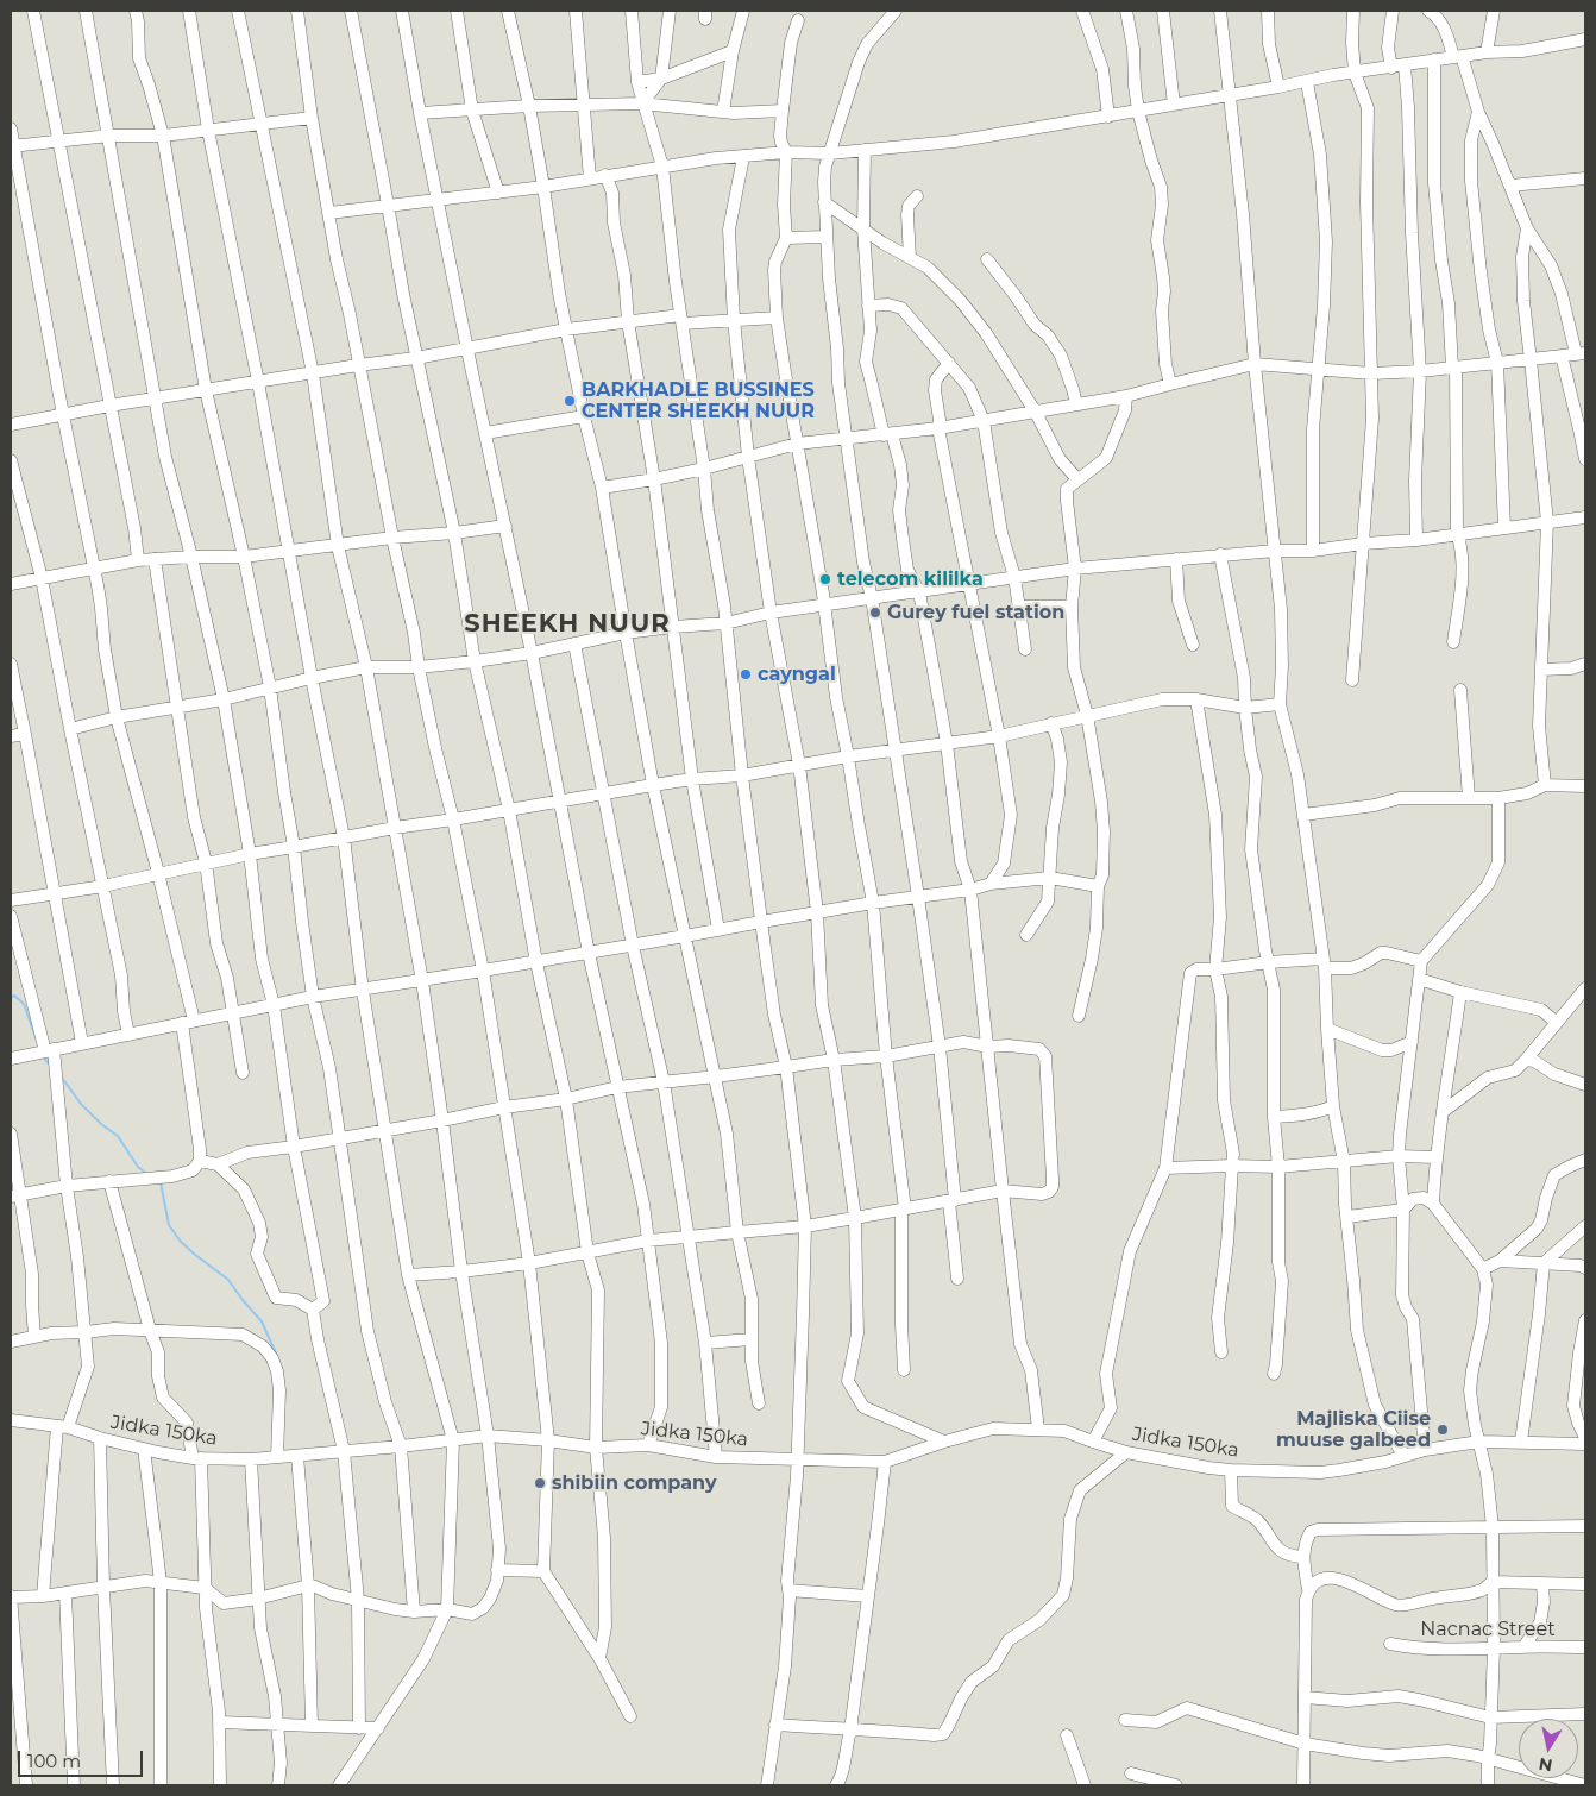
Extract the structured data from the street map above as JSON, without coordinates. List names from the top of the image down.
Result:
{
  "streets": {
    "street": ["Jidka 150ka", "Nacnac Street"]
  },
  "districts": ["SHEEKH NUUR"],
  "places": [
    "BARKHADLE BUSSINES CENTER SHEEKH NUUR",
    "telecom kililka",
    "Gurey fuel station",
    "cayngal",
    "Majliska Ciise muuse galbeed",
    "shibiin company"
  ],
  "scale_bar": "100 m",
  "north": "bottom"
}
